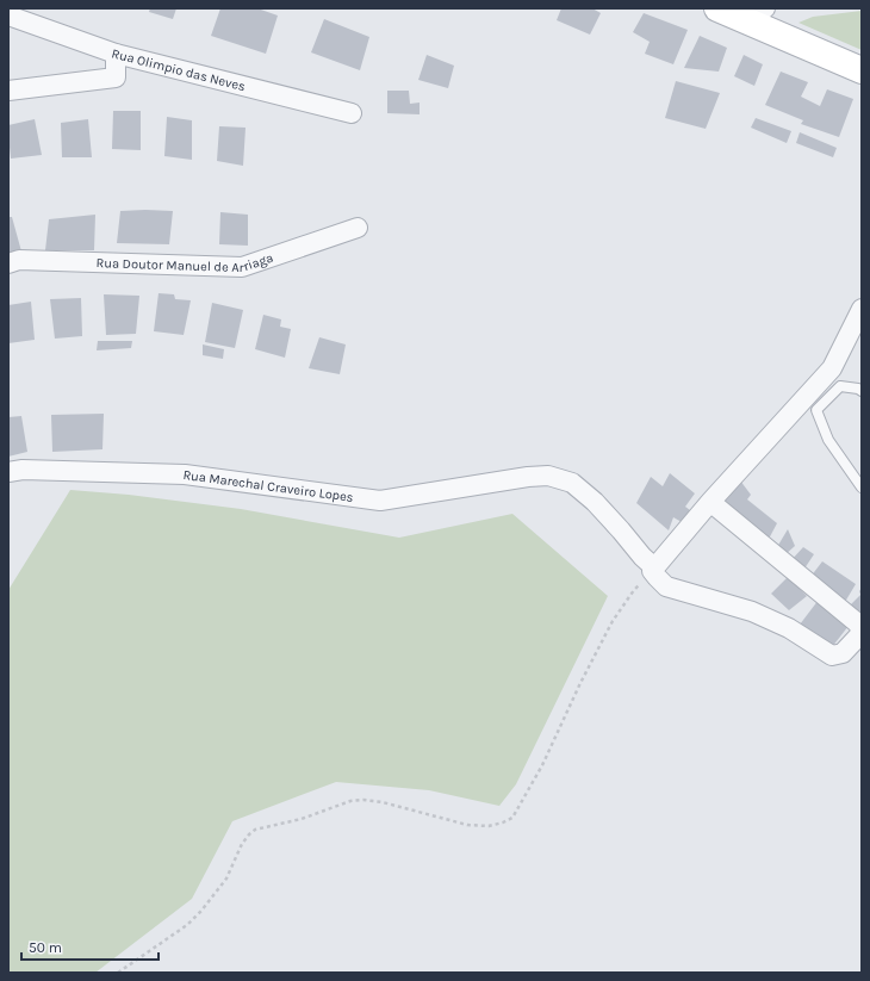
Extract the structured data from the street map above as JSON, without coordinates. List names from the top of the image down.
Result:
{
  "streets": {
    "street": ["Rua Olimpio das Neves", "Rua Doutor Manuel de Arriaga", "Rua Marechal Craveiro Lopes"]
  },
  "scale_bar": "50 m"
}
